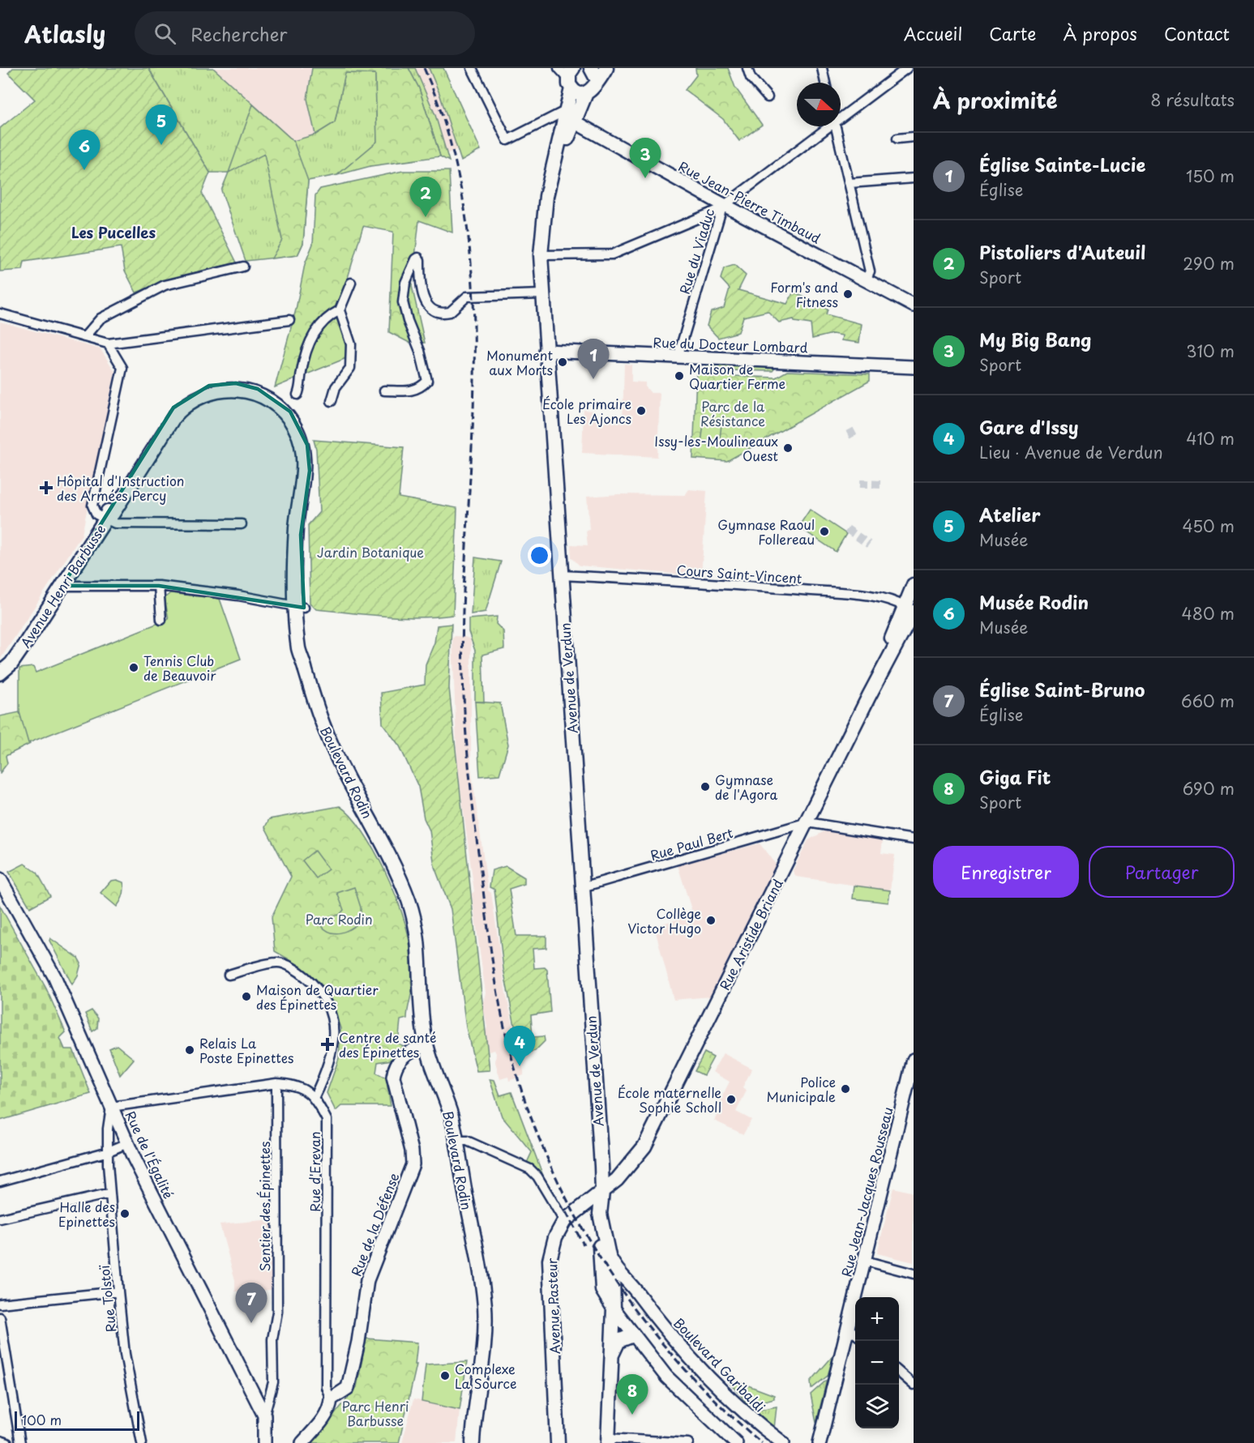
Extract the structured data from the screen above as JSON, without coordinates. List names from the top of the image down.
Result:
{
  "streets": {
    "main road": [
      "Rue Jean-Pierre Timbaud",
      "Rue du Docteur Lombard",
      "Avenue Henri Barbusse",
      "Avenue de Verdun",
      "Boulevard Rodin",
      "Rue Aristide Briand",
      "Rue de l'Égalité",
      "Rue Jean-Jacques Rousseau",
      "Rue de la Défense",
      "Avenue Pasteur",
      "Boulevard Garibaldi"
    ],
    "street": [
      "Rue du Viaduc",
      "Cours Saint-Vincent",
      "Rue Paul Bert",
      "Rue d'Erevan",
      "Sentier des Épinettes",
      "Rue Tolstoï"
    ]
  },
  "crossings": [
    ["Rue Jean-Pierre Timbaud", "Rue du Viaduc"],
    ["Rue Jean-Pierre Timbaud", "Avenue de Verdun"],
    ["Rue du Viaduc", "Rue du Docteur Lombard"],
    ["Rue du Docteur Lombard", "Avenue de Verdun"],
    ["Cours Saint-Vincent", "Avenue de Verdun"],
    ["Cours Saint-Vincent", "Rue Aristide Briand"],
    ["Avenue Henri Barbusse", "Boulevard Rodin"],
    ["Avenue de Verdun", "Rue Paul Bert"],
    ["Avenue de Verdun", "Rue Aristide Briand"],
    ["Avenue de Verdun", "Avenue Pasteur"],
    ["Avenue de Verdun", "Boulevard Garibaldi"],
    ["Boulevard Rodin", "Rue de la Défense"],
    ["Rue Paul Bert", "Rue Aristide Briand"],
    ["Rue Aristide Briand", "Avenue Pasteur"],
    ["Rue de l'Égalité", "Sentier des Épinettes"],
    ["Rue de l'Égalité", "Rue Tolstoï"],
    ["Rue d'Erevan", "Rue de la Défense"]
  ],
  "districts": ["Les Pucelles"],
  "parks": [
    "Parc de la Résistance",
    "Jardin Botanique",
    "Parc Rodin",
    "Parc Henri Barbusse"
  ],
  "places": {
    "other": [
      "Form's and Fitness",
      "Monument aux Morts",
      "Maison de Quartier Ferme",
      "École primaire Les Ajoncs",
      "Issy-les-Moulineaux Ouest",
      "Gymnase Raoul Follereau",
      "Tennis Club de Beauvoir",
      "Gymnase de l'Agora",
      "Collège Victor Hugo",
      "Maison de Quartier des Épinettes",
      "Relais La Poste Epinettes",
      "Police Municipale",
      "École maternelle Sophie Scholl",
      "Halle des Epinettes",
      "Complexe La Source"
    ],
    "health": ["Hôpital d'Instruction des Armées Percy", "Centre de santé des Épinettes"]
  },
  "scale_bar": "100 m",
  "north": "right",
  "page": {
    "header": "Atlasly",
    "search": "Rechercher",
    "nav": [
      "Accueil",
      "Carte",
      "À propos",
      "Contact"
    ],
    "heading": ["À proximité", "8 résultats"],
    "pins": [
      "5",
      "6",
      "3",
      "2",
      "1",
      "4",
      "7",
      "8"
    ],
    "list": [
      {
        "mark": "1",
        "name": "Église Sainte-Lucie",
        "note": "Église",
        "value": "150 m"
      },
      {
        "mark": "2",
        "name": "Pistoliers d'Auteuil",
        "note": "Sport",
        "value": "290 m"
      },
      {
        "mark": "3",
        "name": "My Big Bang",
        "note": "Sport",
        "value": "310 m"
      },
      {
        "mark": "4",
        "name": "Gare d'Issy",
        "note": "Lieu · Avenue de Verdun",
        "value": "410 m"
      },
      {
        "mark": "5",
        "name": "Atelier",
        "note": "Musée",
        "value": "450 m"
      },
      {
        "mark": "6",
        "name": "Musée Rodin",
        "note": "Musée",
        "value": "480 m"
      },
      {
        "mark": "7",
        "name": "Église Saint-Bruno",
        "note": "Église",
        "value": "660 m"
      },
      {
        "mark": "8",
        "name": "Giga Fit",
        "note": "Sport",
        "value": "690 m"
      }
    ],
    "buttons": ["Enregistrer", "Partager"],
    "map_buttons": ["+", "−"],
    "scale": "100 m"
  }
}
